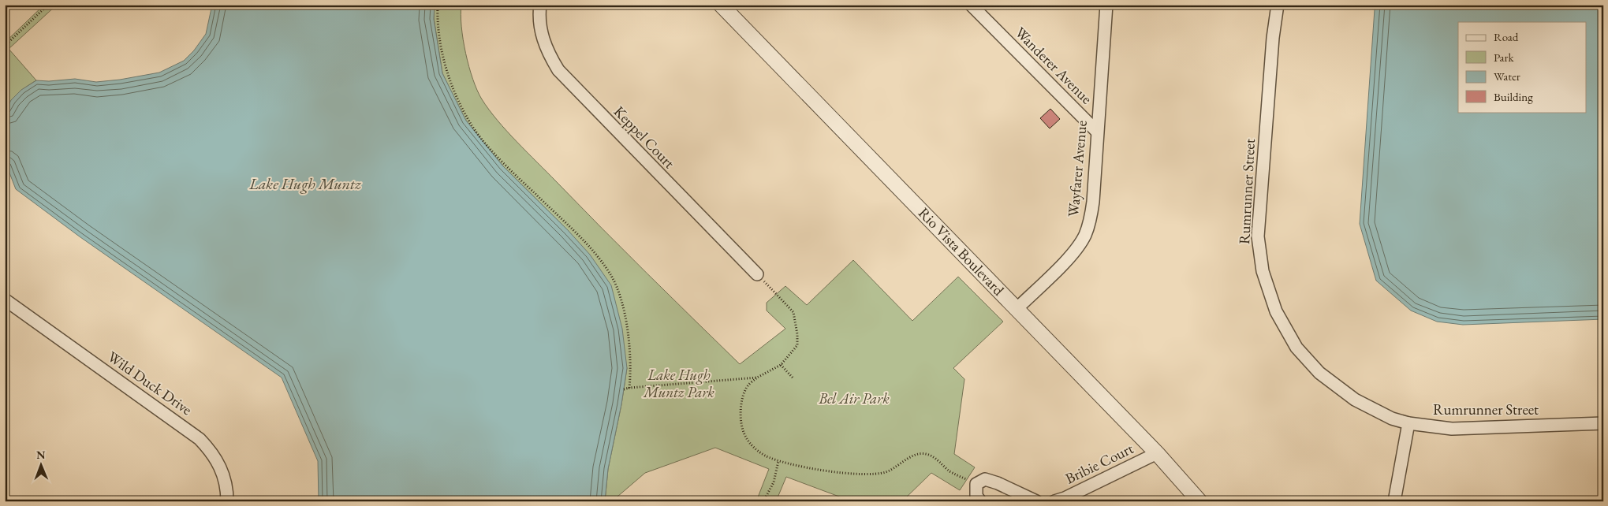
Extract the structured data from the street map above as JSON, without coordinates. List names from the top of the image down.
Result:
{
  "streets": {
    "street": [
      "Wanderer Avenue",
      "Keppel Court",
      "Wayfarer Avenue",
      "Rumrunner Street",
      "Rio Vista Boulevard",
      "Wild Duck Drive",
      "Bribie Court"
    ]
  },
  "crossings": [
    ["Wanderer Avenue", "Wayfarer Avenue"],
    ["Wayfarer Avenue", "Rio Vista Boulevard"],
    ["Rio Vista Boulevard", "Bribie Court"]
  ],
  "water": ["Lake Hugh Muntz"],
  "parks": ["Lake Hugh Muntz Park", "Bel Air Park"],
  "legend": [
    "Road",
    "Park",
    "Water",
    "Building"
  ],
  "north": "top"
}
